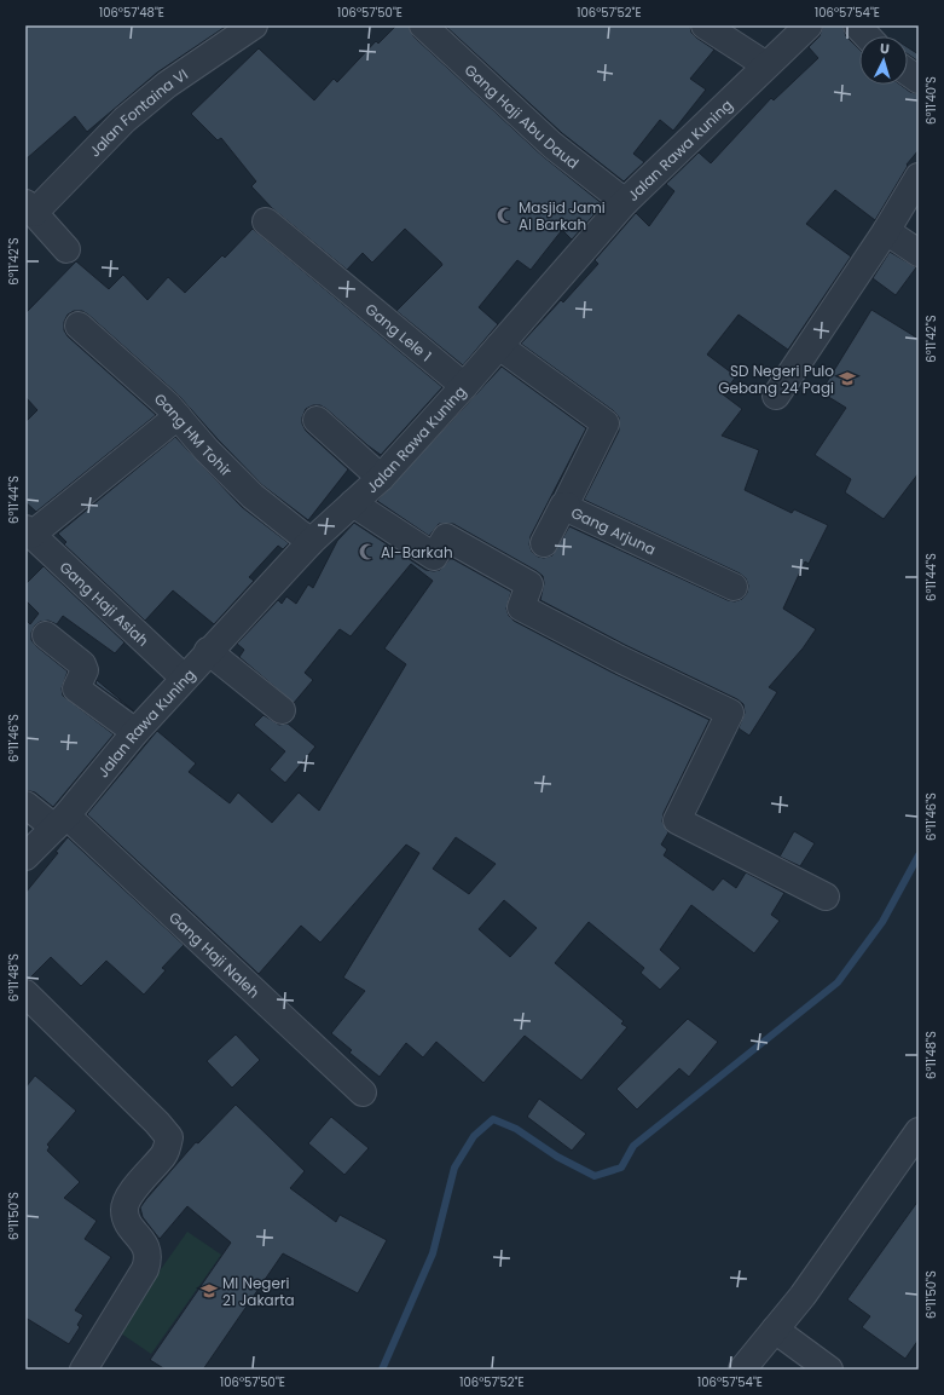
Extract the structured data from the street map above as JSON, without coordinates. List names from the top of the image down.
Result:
{
  "streets": {
    "street": [
      "Jalan Fontaina VI",
      "Gang Haji Abu Daud",
      "Jalan Rawa Kuning",
      "Gang Lele 1",
      "Gang HM Tohir",
      "Gang Arjuna",
      "Gang Haji Asiah",
      "Gang Haji Naleh"
    ]
  },
  "crossings": [
    ["Gang Haji Abu Daud", "Jalan Rawa Kuning"],
    ["Jalan Rawa Kuning", "Gang Lele 1"],
    ["Jalan Rawa Kuning", "Gang HM Tohir"],
    ["Jalan Rawa Kuning", "Gang Arjuna"],
    ["Jalan Rawa Kuning", "Gang Haji Asiah"],
    ["Jalan Rawa Kuning", "Gang Haji Naleh"]
  ],
  "places": {
    "mosque": ["Masjid Jami Al Barkah", "Al-Barkah"],
    "school or university": ["SD Negeri Pulo Gebang 24 Pagi", "MI Negeri 21 Jakarta"]
  },
  "north": "top",
  "coordinates": [
    "106°57'48\"E",
    "106°57'50\"E",
    "106°57'52\"E",
    "106°57'54\"E",
    "6°11'40\"S",
    "6°11'42\"S",
    "6°11'44\"S",
    "6°11'46\"S",
    "6°11'48\"S",
    "6°11'50\"S"
  ]
}
